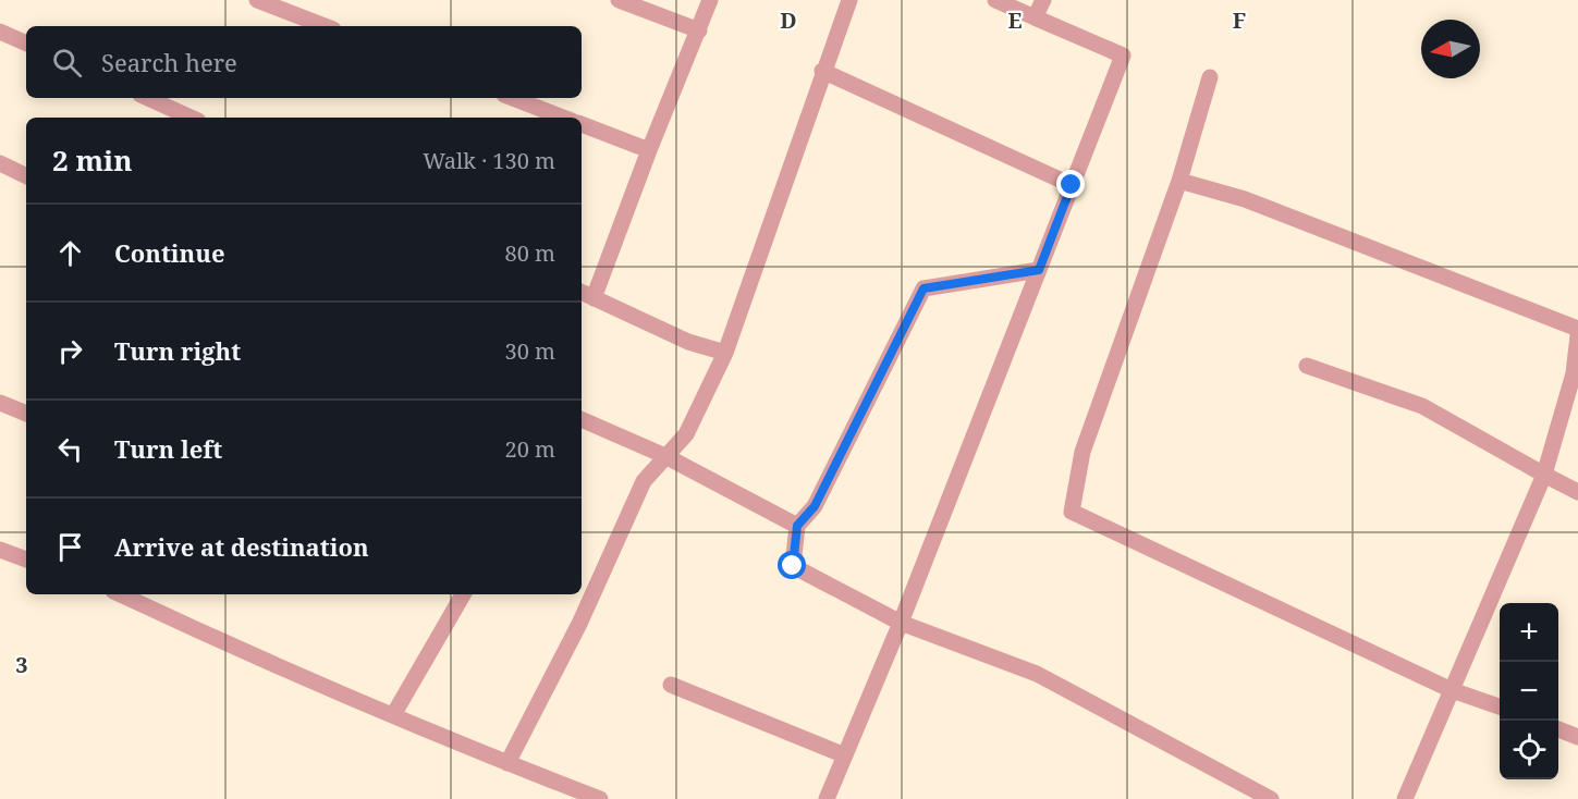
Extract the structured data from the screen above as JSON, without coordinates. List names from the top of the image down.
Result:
{
  "north": "left",
  "page": {
    "search": "Search here",
    "heading": ["2 min", "Walk · 130 m"],
    "list": [
      ["Continue", "80 m"],
      ["Turn right", "30 m"],
      ["Turn left", "20 m"],
      "Arrive at destination"
    ],
    "map_buttons": ["+", "−"]
  },
  "grid": {
    "columns": ["D", "E", "F"],
    "rows": ["3"]
  }
}
